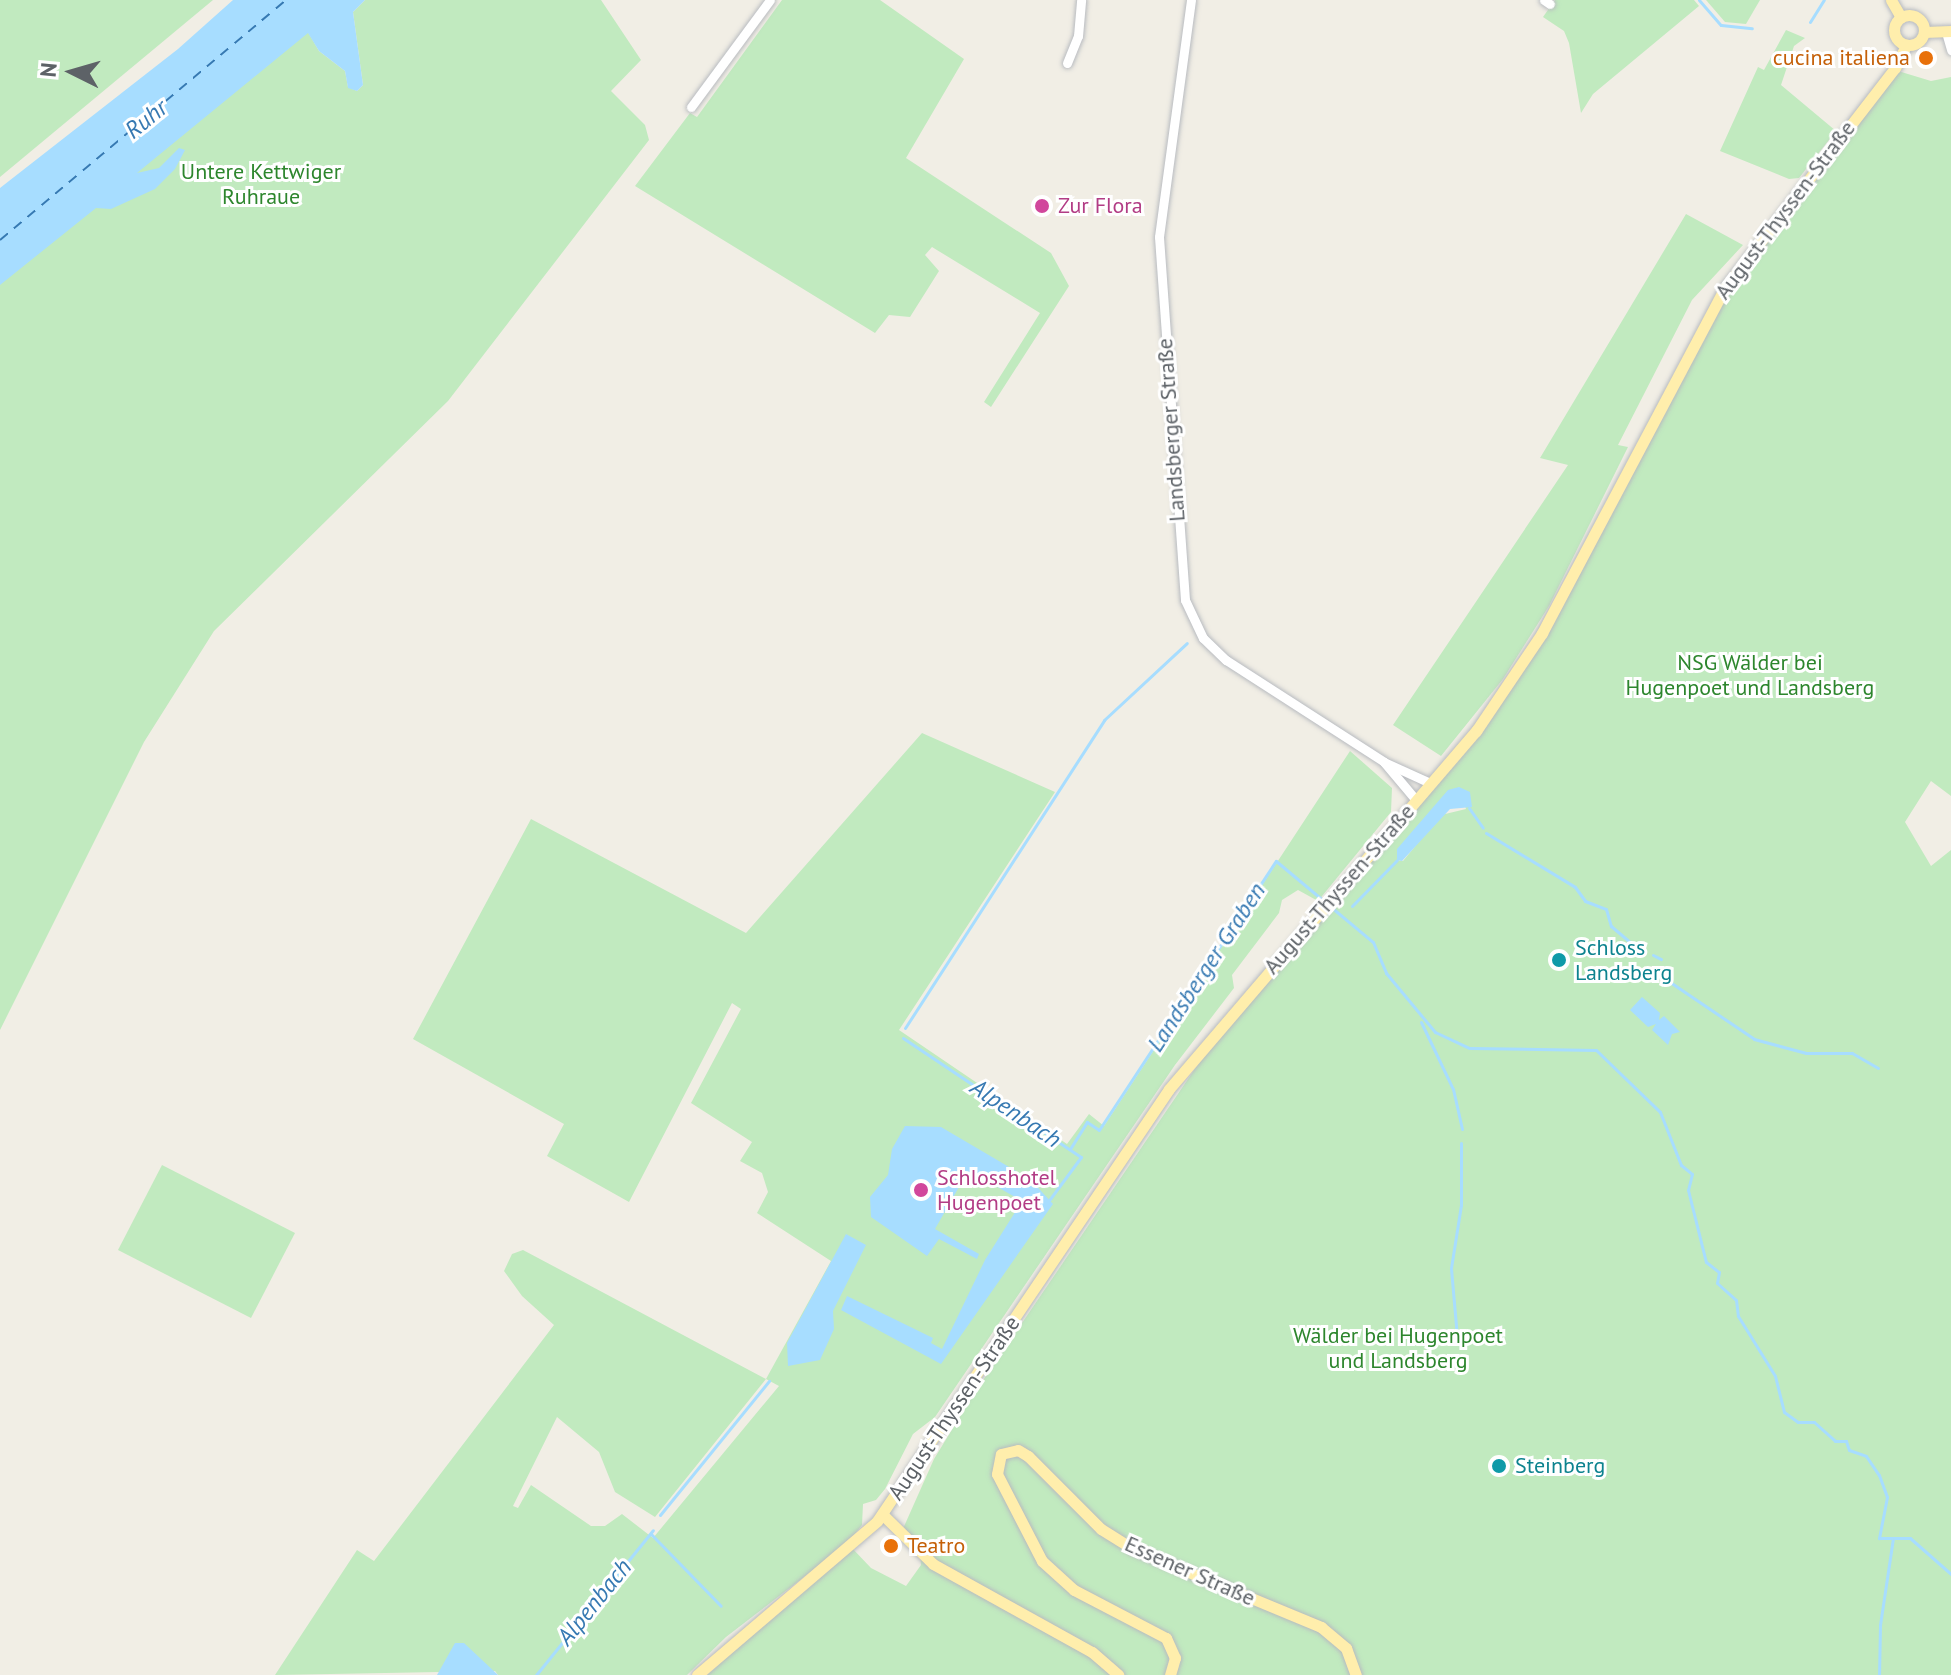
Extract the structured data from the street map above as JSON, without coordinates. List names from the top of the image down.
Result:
{
  "streets": {
    "main road": ["August-Thyssen-Straße", "Essener Straße"],
    "street": ["Landsberger Straße"]
  },
  "crossings": [
    ["August-Thyssen-Straße", "Landsberger Straße"]
  ],
  "water": ["Ruhr", "Landsberger Graben", "Alpenbach"],
  "parks": ["Untere Kettwiger Ruhraue", "NSG Wälder bei Hugenpoet und Landsberg", "Wälder bei Hugenpoet und Landsberg"],
  "places": [
    "cucina italiena",
    "Zur Flora",
    "Schloss Landsberg",
    "Schlosshotel Hugenpoet",
    "Steinberg",
    "Teatro"
  ],
  "north": "left"
}
